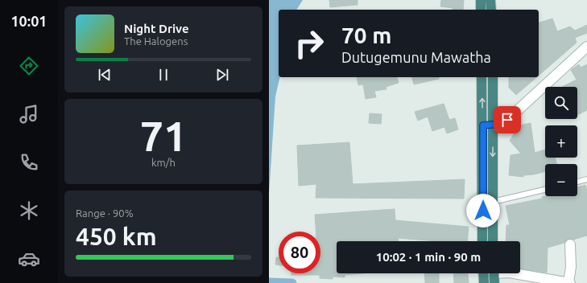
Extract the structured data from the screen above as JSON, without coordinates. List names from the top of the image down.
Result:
{
  "page": {
    "tabs": "10:01",
    "turn": ["70 m", "Dutugemunu Mawatha"],
    "song": ["Night Drive", "The Halogens"],
    "map_buttons": ["+", "−"],
    "tile": [
      ["71", "km/h"],
      ["Range · 90%", "450 km"]
    ],
    "limit": "80",
    "trip": "10:02 · 1 min · 90 m"
  }
}
